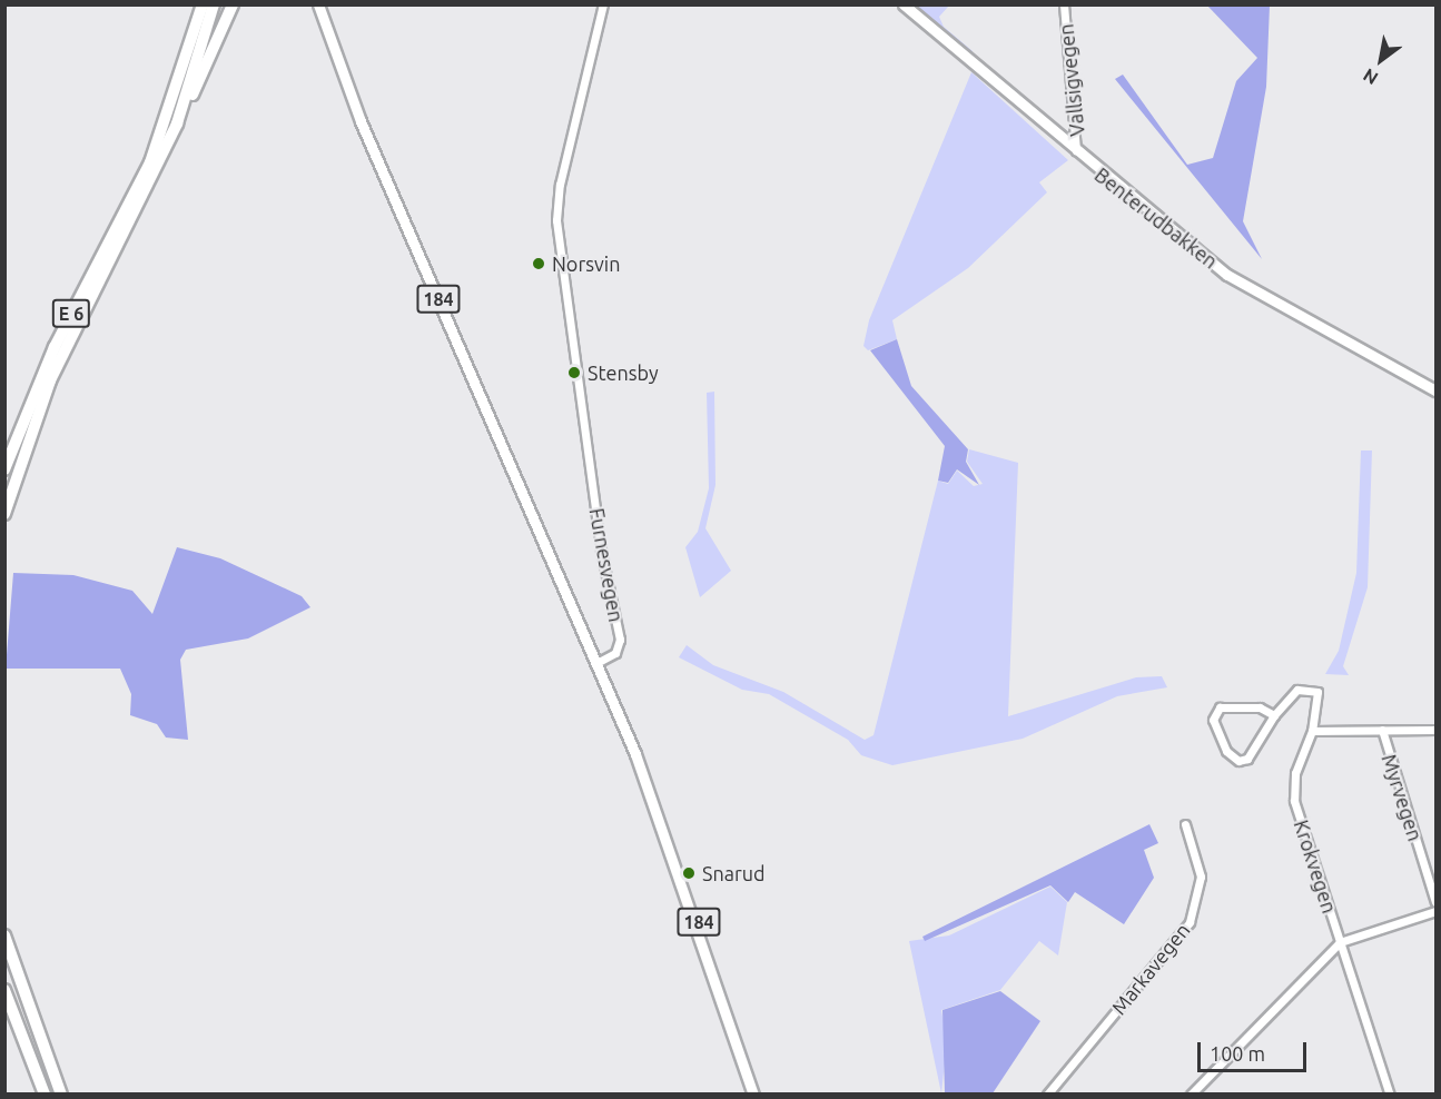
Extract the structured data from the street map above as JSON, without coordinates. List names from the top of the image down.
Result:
{
  "streets": {
    "highway": ["E 6"],
    "main road": ["Benterudbakken", "184"],
    "street": [
      "Vallsigvegen",
      "Furnesvegen",
      "Myrvegen",
      "Krokvegen",
      "Markavegen"
    ]
  },
  "crossings": [
    ["Vallsigvegen", "Benterudbakken"],
    ["184", "Furnesvegen"]
  ],
  "places": ["Norsvin", "Stensby", "Snarud"],
  "scale_bar": "100 m",
  "north": "bottom left"
}
